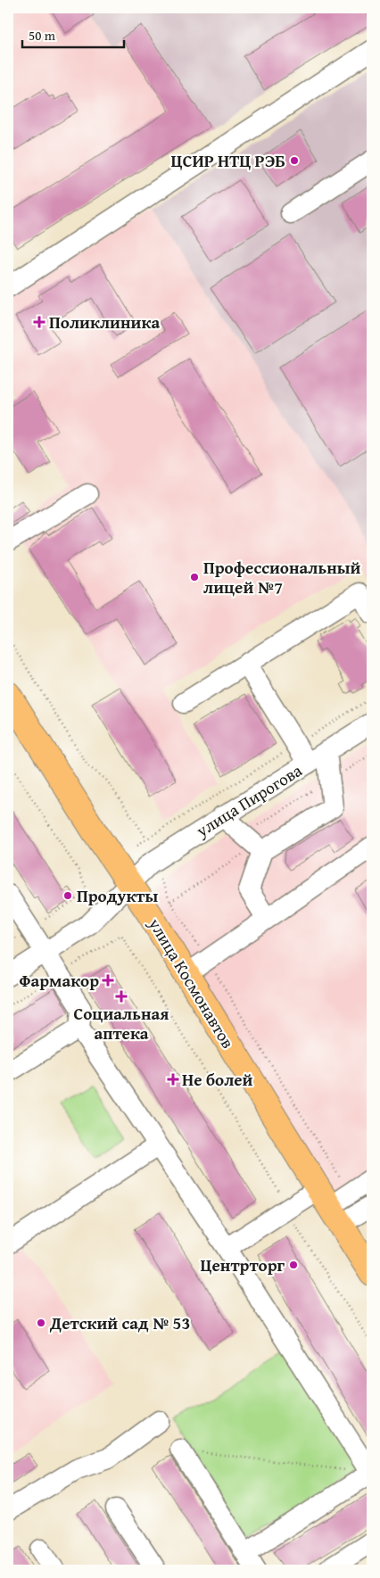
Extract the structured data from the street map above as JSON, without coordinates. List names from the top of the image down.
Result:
{
  "streets": {
    "main road": ["улица Космонавтов"],
    "street": ["улица Пирогова"]
  },
  "crossings": [
    ["улица Пирогова", "улица Космонавтов"]
  ],
  "places": {
    "other": [
      "ЦСИР НТЦ РЭБ",
      "Профессиональный лицей №7",
      "Продукты",
      "Центрторг",
      "Детский сад № 53"
    ],
    "health": [
      "Поликлиника",
      "Фармакор",
      "Социальная аптека",
      "Не болей"
    ]
  },
  "scale_bar": "50 m"
}
